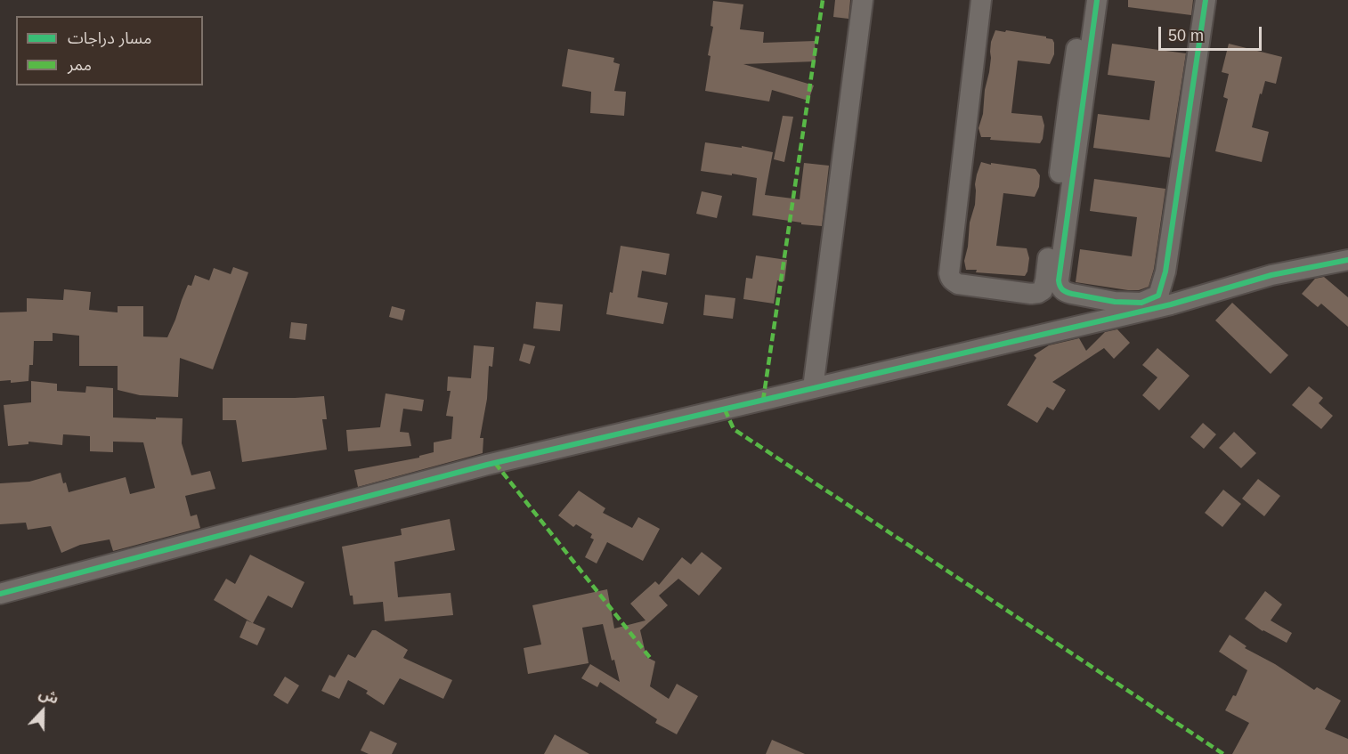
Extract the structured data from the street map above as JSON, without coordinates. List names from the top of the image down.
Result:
{
  "legend": ["مسار دراجات", "ممر"],
  "scale_bar": "50 m",
  "north": "top"
}
